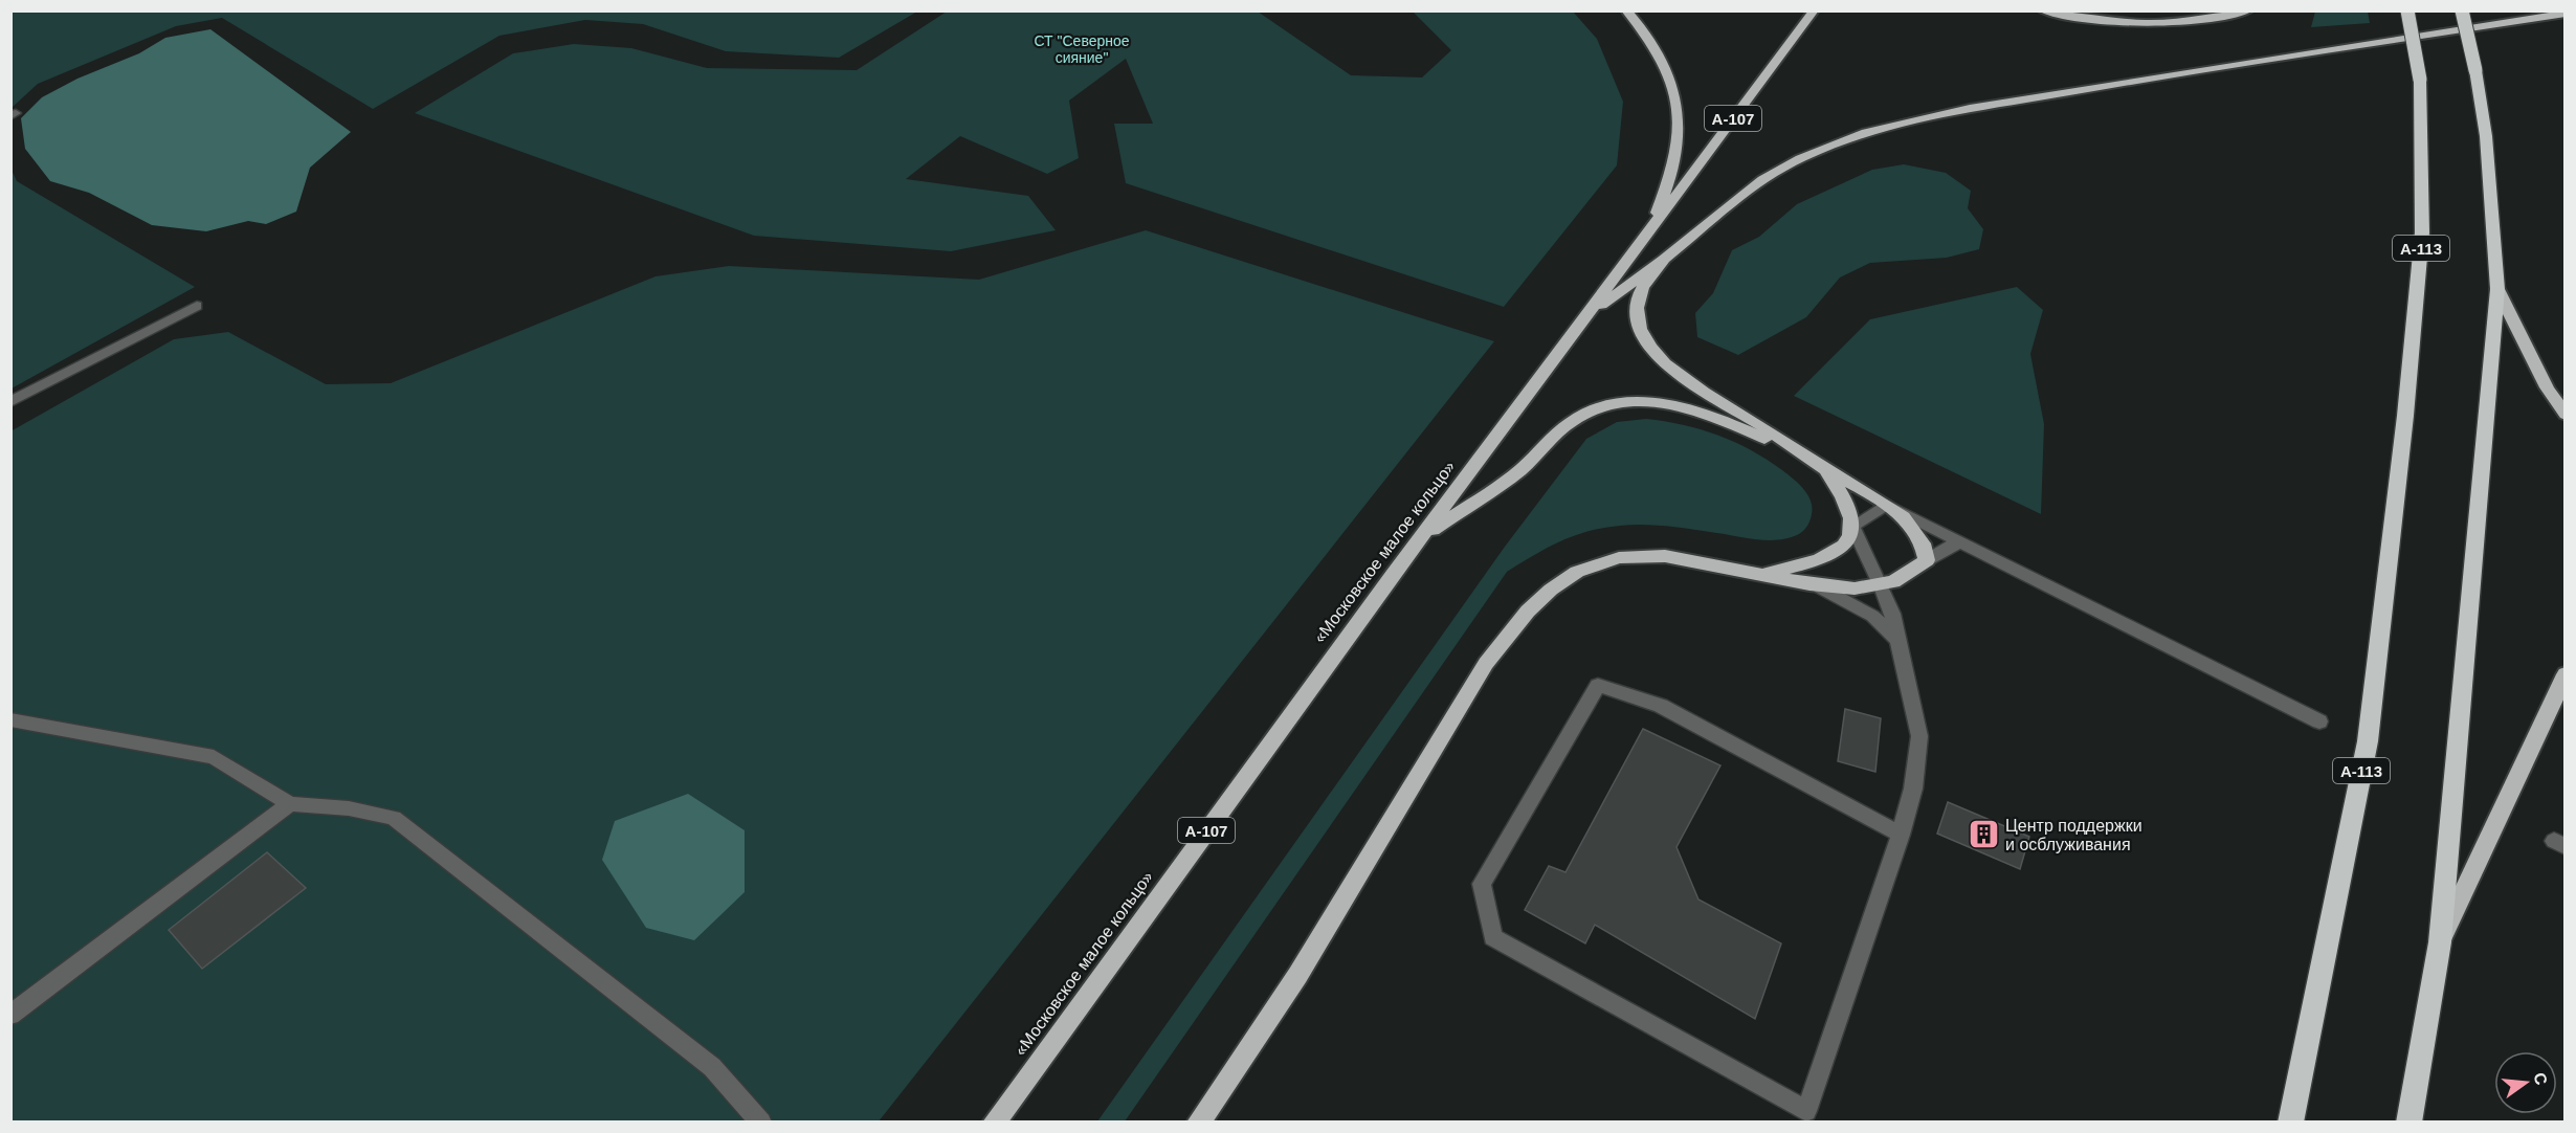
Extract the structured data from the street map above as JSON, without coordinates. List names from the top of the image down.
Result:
{
  "streets": {
    "highway": ["А-107", "А-113", "«Московское малое кольцо»"]
  },
  "parks": ["СТ \"Северное сияние\""],
  "places": {
    "building": ["Центр поддержки и осблуживания"]
  },
  "north": "right"
}
